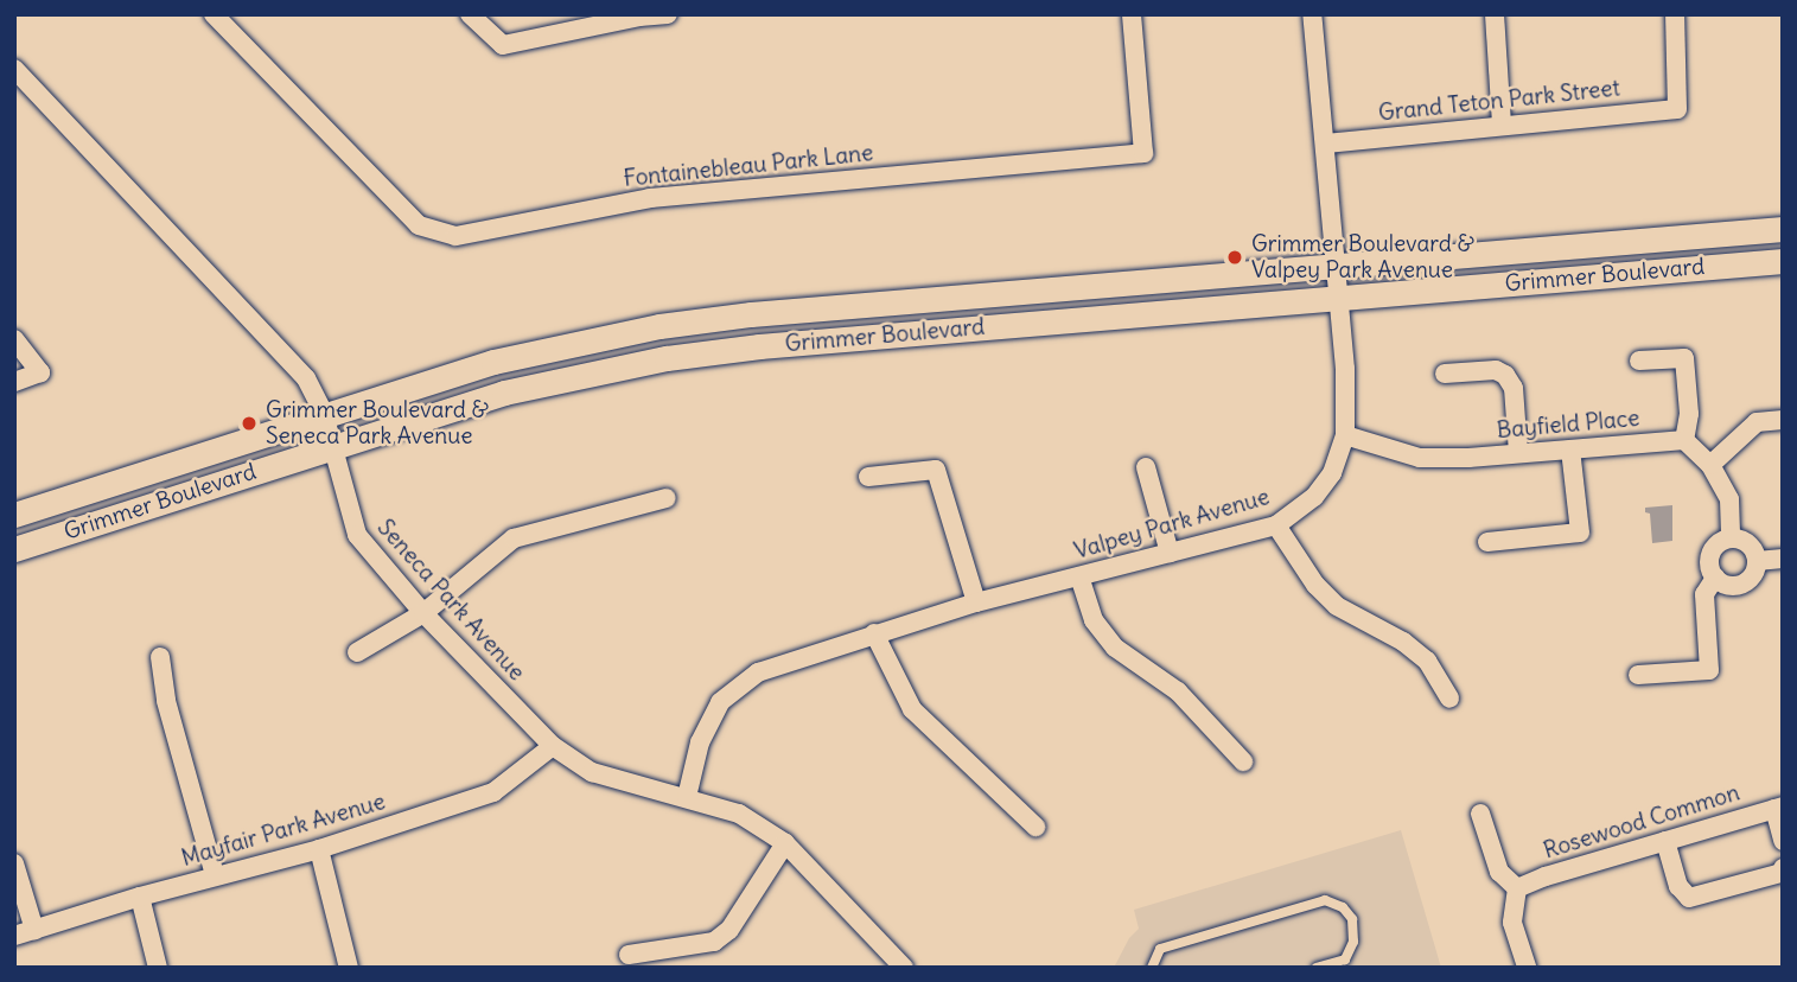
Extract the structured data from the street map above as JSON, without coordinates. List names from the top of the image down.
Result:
{
  "streets": {
    "main road": ["Grimmer Boulevard"],
    "street": [
      "Grand Teton Park Street",
      "Fontainebleau Park Lane",
      "Bayfield Place",
      "Valpey Park Avenue",
      "Seneca Park Avenue",
      "Rosewood Common",
      "Mayfair Park Avenue"
    ]
  },
  "crossings": [
    ["Grand Teton Park Street", "Valpey Park Avenue"],
    ["Grimmer Boulevard", "Valpey Park Avenue"],
    ["Grimmer Boulevard", "Seneca Park Avenue"],
    ["Bayfield Place", "Valpey Park Avenue"],
    ["Valpey Park Avenue", "Seneca Park Avenue"],
    ["Seneca Park Avenue", "Mayfair Park Avenue"]
  ],
  "places": ["Grimmer Boulevard & Valpey Park Avenue", "Grimmer Boulevard & Seneca Park Avenue"]
}
